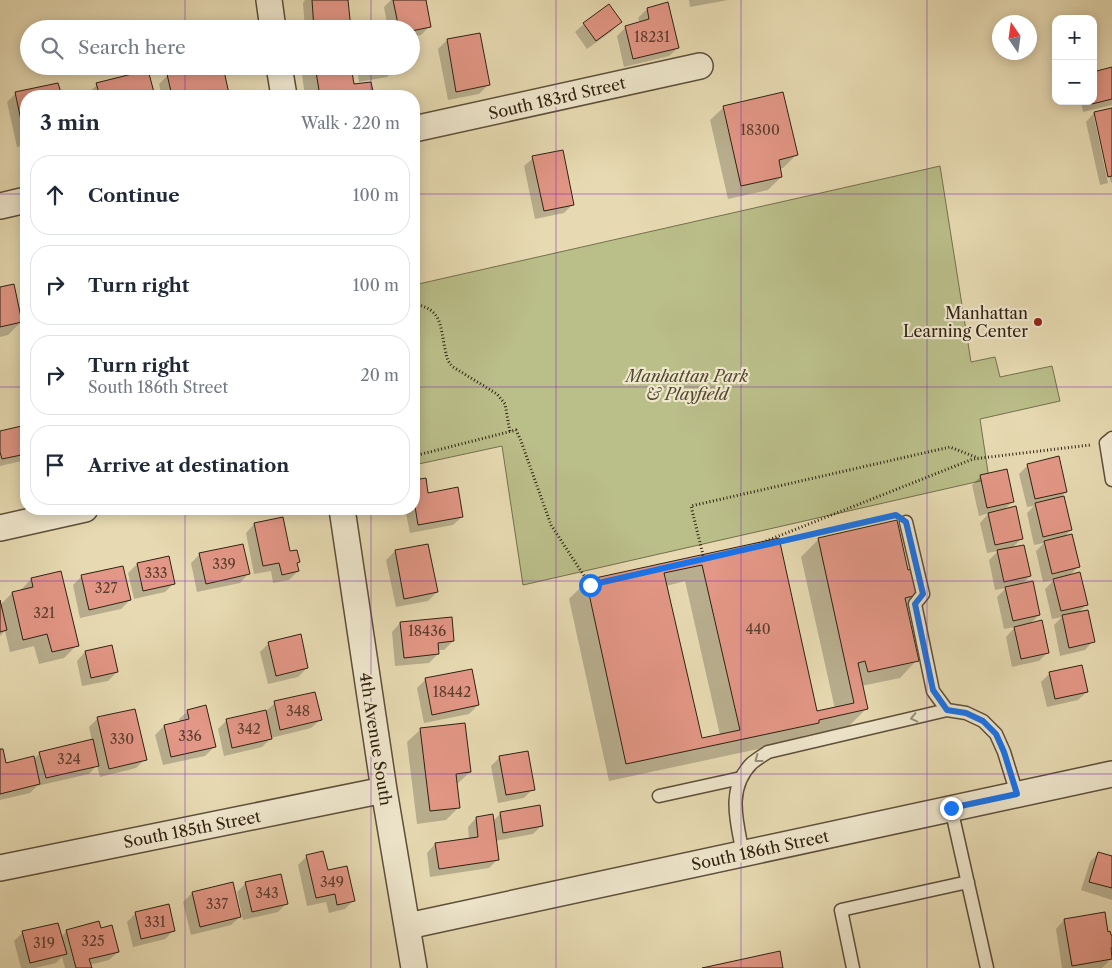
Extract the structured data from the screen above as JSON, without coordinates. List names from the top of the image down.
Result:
{
  "streets": {
    "street": [
      "South 183rd Street",
      "4th Avenue South",
      "South 185th Street",
      "South 186th Street"
    ]
  },
  "crossings": [
    ["4th Avenue South", "South 185th Street"],
    ["4th Avenue South", "South 186th Street"]
  ],
  "parks": ["Manhattan Park & Playfield"],
  "places": ["Manhattan Learning Center"],
  "house_numbers": [
    "18231",
    "18300",
    "339",
    "333",
    "327",
    "321",
    "440",
    "18436",
    "18442",
    "348",
    "342",
    "336",
    "330",
    "324",
    "349",
    "343",
    "337",
    "331",
    "325",
    "319"
  ],
  "north": "top",
  "page": {
    "map_buttons": ["+", "−"],
    "search": "Search here",
    "heading": ["3 min", "Walk · 220 m"],
    "list": [
      ["Continue", "100 m"],
      ["Turn right", "100 m"],
      ["Turn right", "South 186th Street", "20 m"],
      "Arrive at destination"
    ]
  }
}
